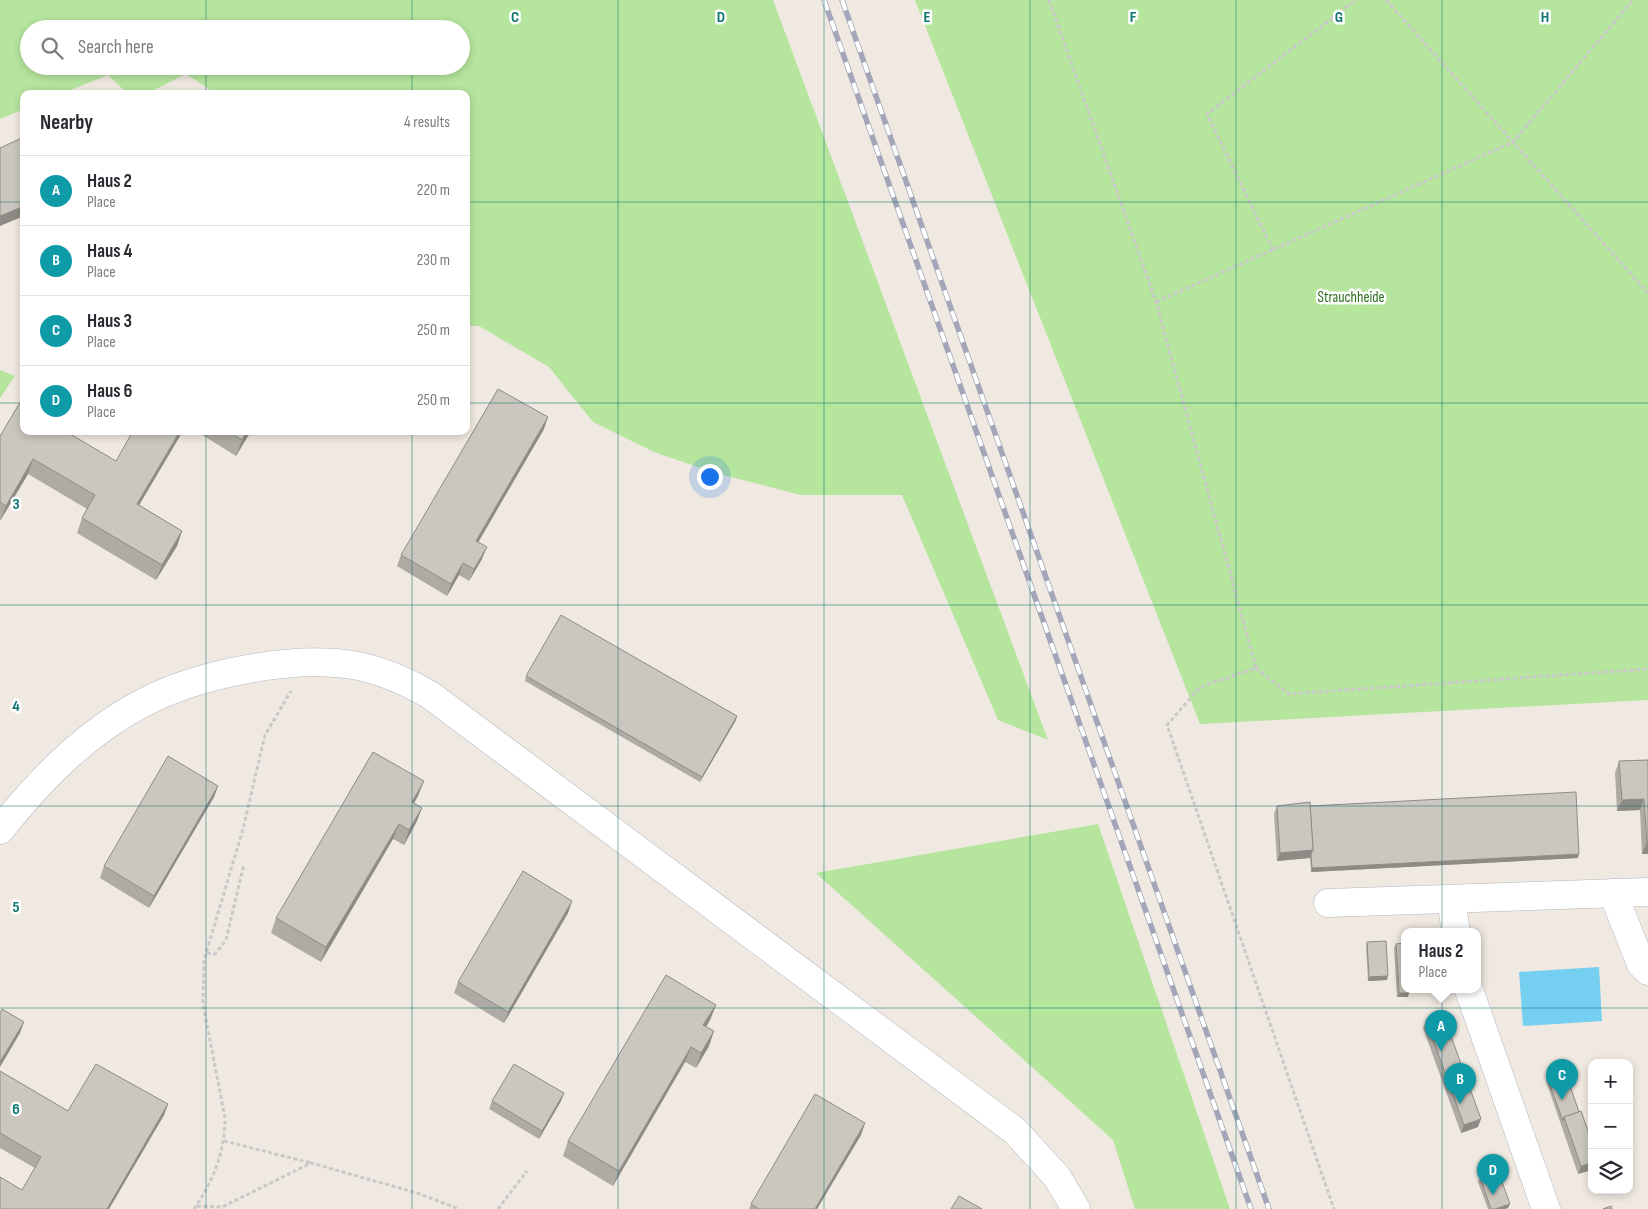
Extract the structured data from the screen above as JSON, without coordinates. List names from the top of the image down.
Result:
{
  "parks": ["Strauchheide"],
  "page": {
    "search": "Search here",
    "heading": ["Nearby", "4 results"],
    "list": [
      {
        "mark": "A",
        "name": "Haus 2",
        "note": "Place",
        "value": "220 m"
      },
      {
        "mark": "B",
        "name": "Haus 4",
        "note": "Place",
        "value": "230 m"
      },
      {
        "mark": "C",
        "name": "Haus 3",
        "note": "Place",
        "value": "250 m"
      },
      {
        "mark": "D",
        "name": "Haus 6",
        "note": "Place",
        "value": "250 m"
      }
    ],
    "popup": ["Haus 2", "Place"],
    "pins": [
      "A",
      "C",
      "B",
      "D"
    ],
    "map_buttons": ["+", "−"]
  },
  "grid": {
    "columns": [
      "C",
      "D",
      "E",
      "F",
      "G",
      "H"
    ],
    "rows": [
      "3",
      "4",
      "5",
      "6"
    ]
  }
}
